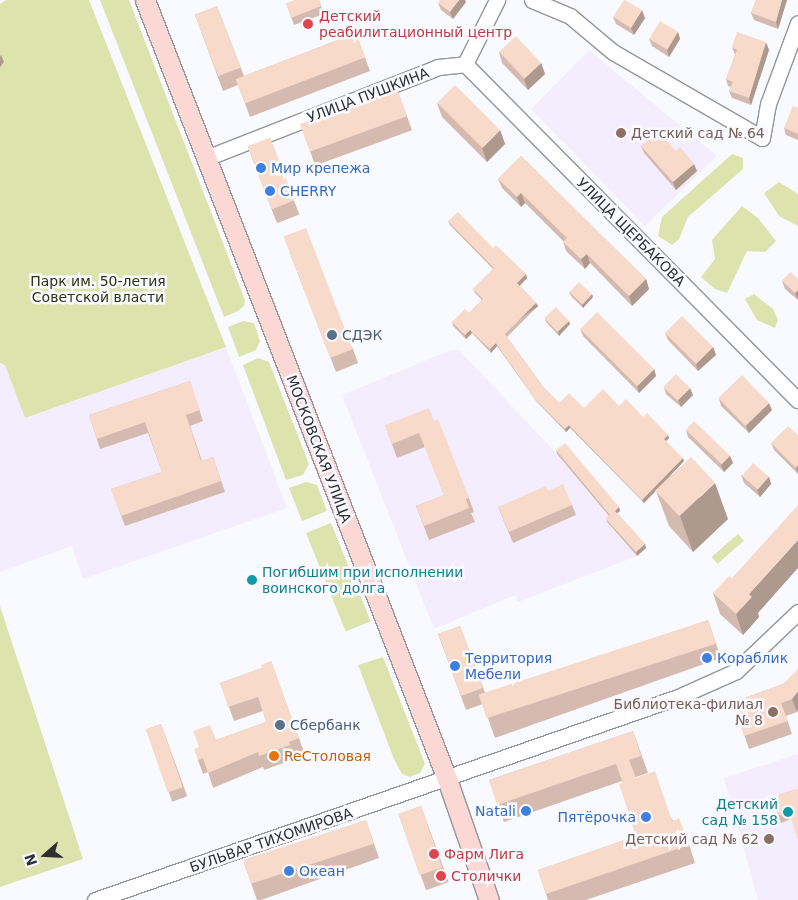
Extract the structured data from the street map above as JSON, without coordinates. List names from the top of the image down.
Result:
{
  "streets": {
    "main road": ["МОСКОВСКАЯ УЛИЦА"],
    "street": ["УЛИЦА ПУШКИНА", "УЛИЦА ЩЕРБАКОВА", "БУЛЬВАР ТИХОМИРОВА"]
  },
  "crossings": [
    ["УЛИЦА ПУШКИНА", "УЛИЦА ЩЕРБАКОВА"],
    ["УЛИЦА ПУШКИНА", "МОСКОВСКАЯ УЛИЦА"],
    ["МОСКОВСКАЯ УЛИЦА", "БУЛЬВАР ТИХОМИРОВА"]
  ],
  "parks": ["Парк им. 50-летия Советской власти"],
  "places": [
    "Детский реабилитационный центр",
    "Детский сад № 64",
    "Мир крепежа",
    "CHERRY",
    "СДЭК",
    "Погибшим при исполнении воинского долга",
    "Кораблик",
    "Территория Мебели",
    "Библиотека-филиал № 8",
    "Сбербанк",
    "ReСтоловая",
    "Natali",
    "Детский сад № 158",
    "Пятёрочка",
    "Детский сад № 62",
    "Фарм Лига",
    "Океан",
    "Столички"
  ],
  "north": "left"
}
